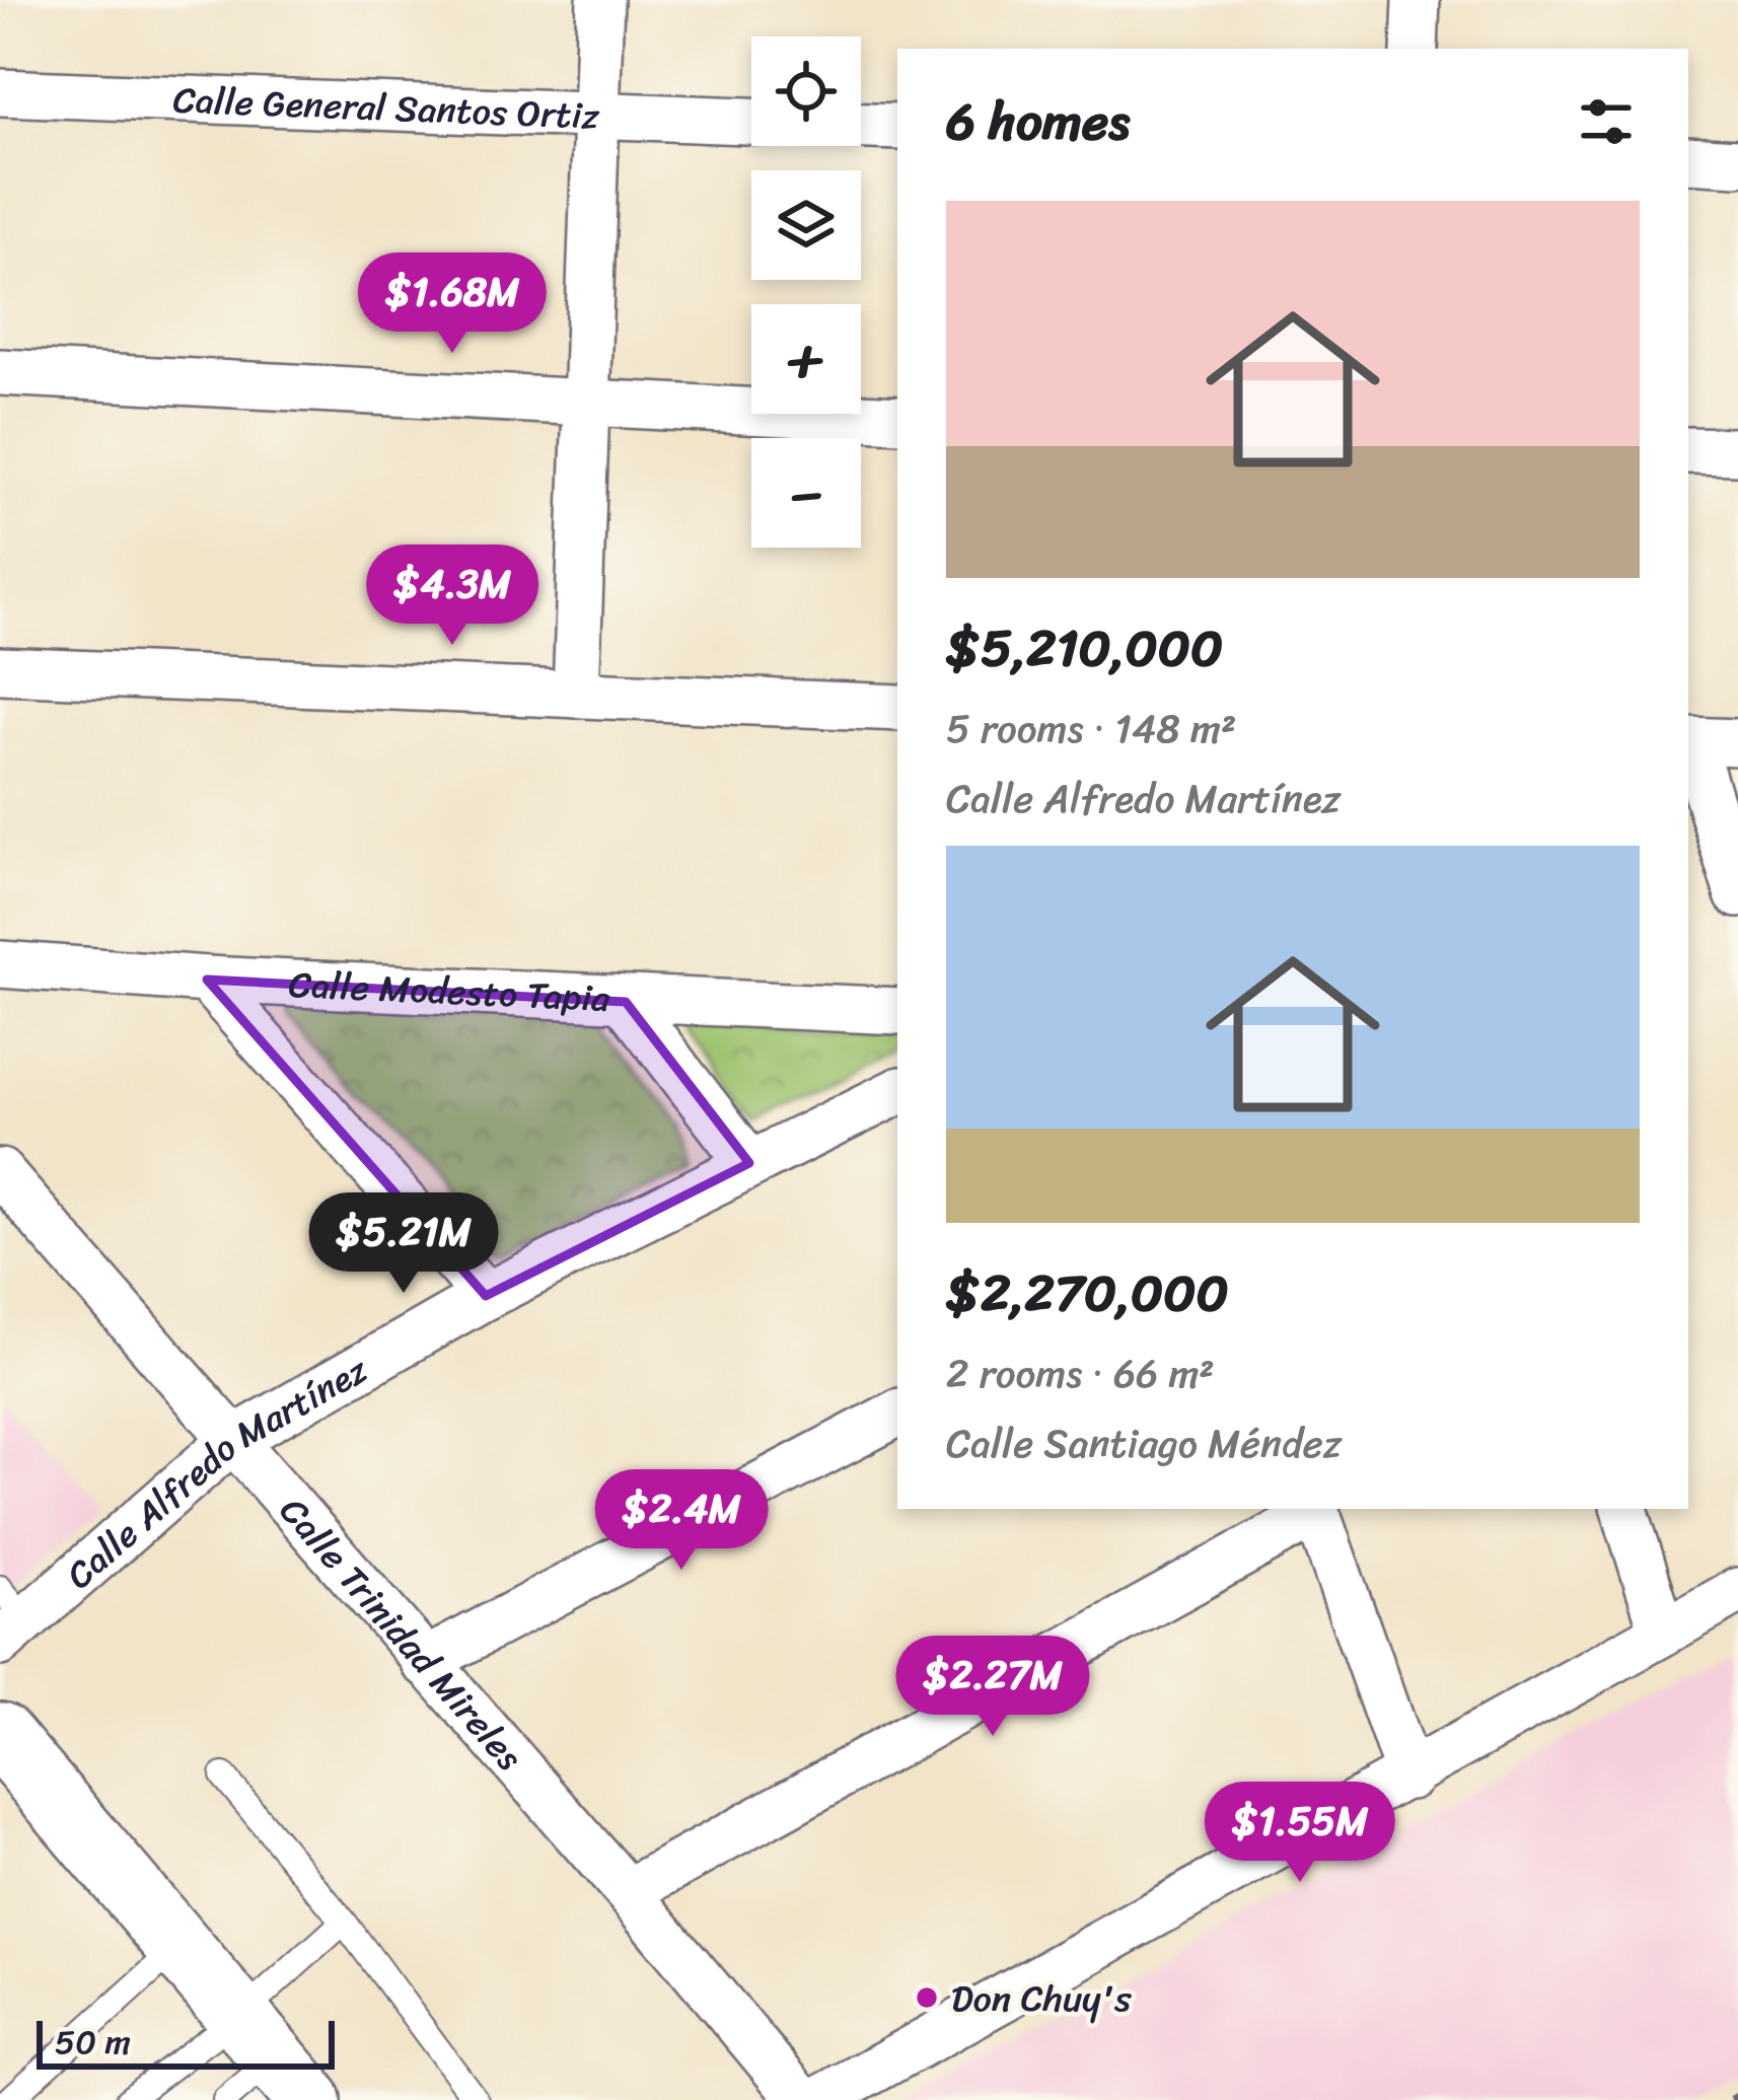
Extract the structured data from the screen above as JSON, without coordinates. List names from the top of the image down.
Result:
{
  "streets": {
    "street": [
      "Calle General Santos Ortiz",
      "Calle Modesto Tapia",
      "Calle Alfredo Martínez",
      "Calle Trinidad Mireles"
    ]
  },
  "crossings": [
    ["Calle Alfredo Martínez", "Calle Trinidad Mireles"]
  ],
  "places": ["Don Chuy's"],
  "scale_bar": "50 m",
  "page": {
    "map_buttons": ["+", "−"],
    "heading": "6 homes",
    "list": [
      {
        "name": "$5,210,000",
        "note": "5 rooms · 148 m² · Calle Alfredo Martínez"
      },
      {
        "name": "$2,270,000",
        "note": "2 rooms · 66 m² · Calle Santiago Méndez"
      }
    ],
    "price": [
      "$1.68M",
      "$4.3M",
      "$5.21M",
      "$2.4M",
      "$2.27M",
      "$1.55M"
    ],
    "scale": "50 m"
  }
}
